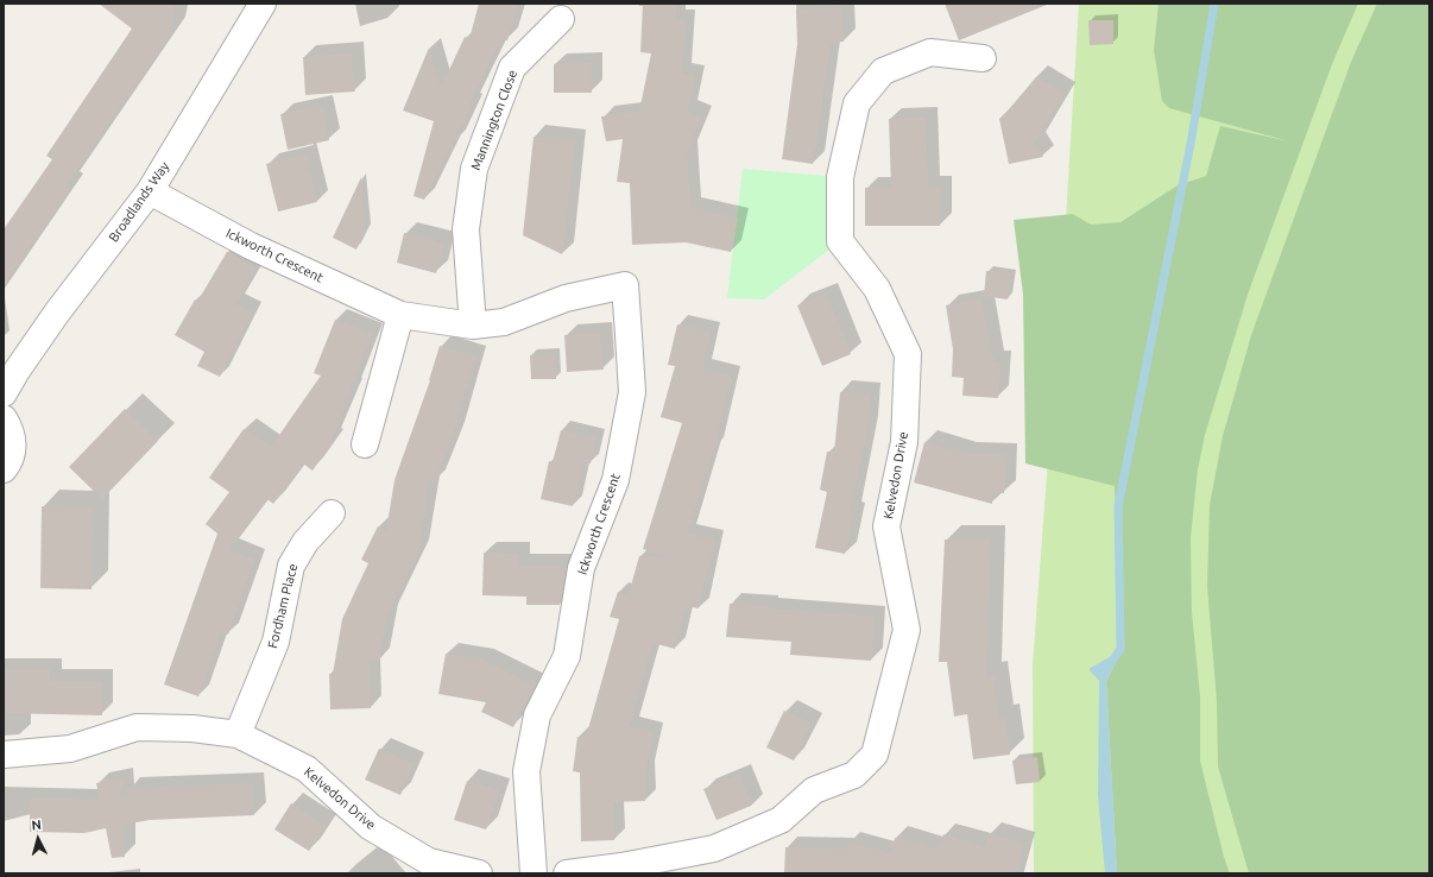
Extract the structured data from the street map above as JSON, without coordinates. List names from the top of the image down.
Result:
{
  "streets": {
    "street": [
      "Mannington Close",
      "Broadlands Way",
      "Ickworth Crescent",
      "Kelvedon Drive",
      "Fordham Place"
    ]
  },
  "crossings": [
    ["Mannington Close", "Ickworth Crescent"],
    ["Broadlands Way", "Ickworth Crescent"],
    ["Kelvedon Drive", "Fordham Place"]
  ],
  "north": "top"
}
